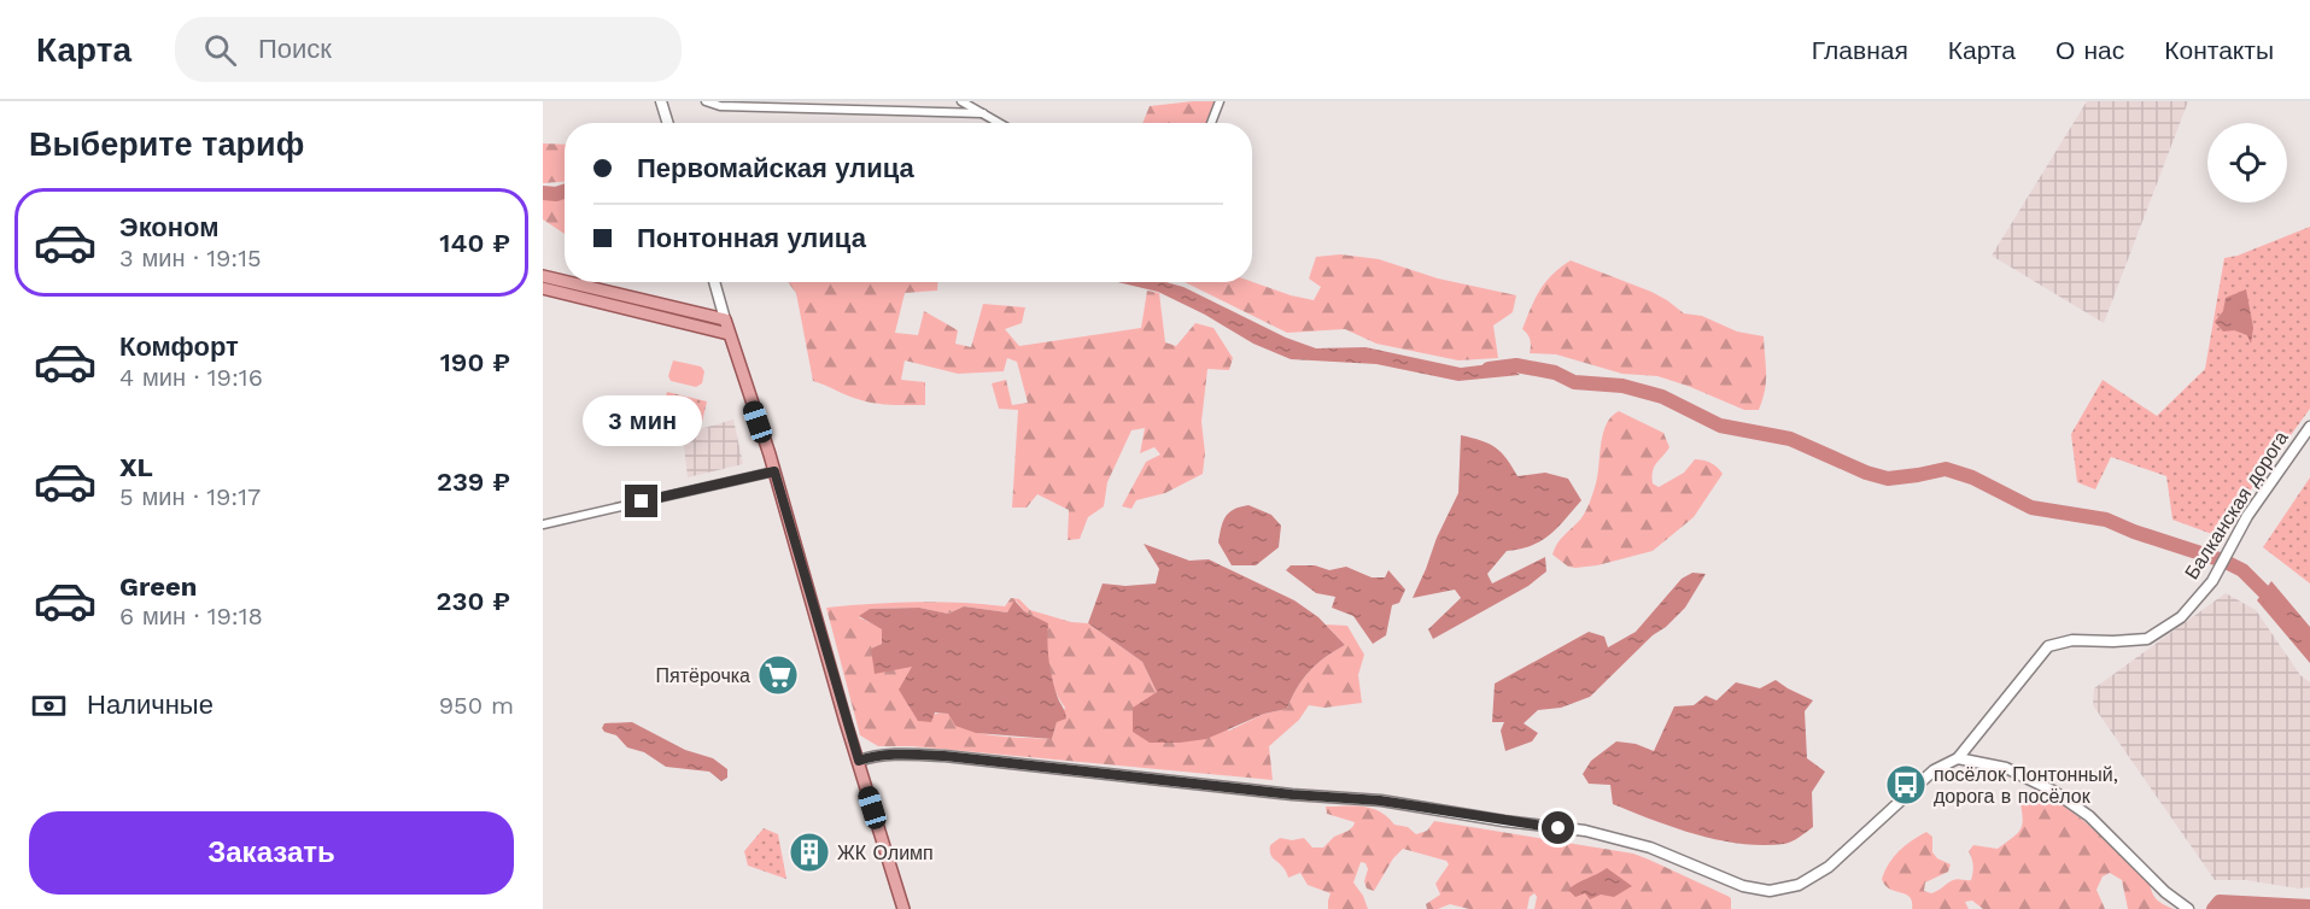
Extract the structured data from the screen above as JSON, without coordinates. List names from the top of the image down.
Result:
{
  "streets": {
    "street": ["Балканская дорога"]
  },
  "places": {
    "supermarket": ["Пятёрочка"],
    "bus stop": ["посёлок Понтонный, дорога в посёлок"],
    "building": ["ЖК Олимп"]
  },
  "page": {
    "header": "Карта",
    "search": "Поиск",
    "nav": [
      "Главная",
      "Карта",
      "О нас",
      "Контакты"
    ],
    "heading": "Выберите тариф",
    "banner": ["Первомайская улица", "Понтонная улица"],
    "list": [
      {
        "name": "Эконом",
        "note": "3 мин · 19:15",
        "value": "140 ₽"
      },
      {
        "name": "Комфорт",
        "note": "4 мин · 19:16",
        "value": "190 ₽"
      },
      {
        "name": "XL",
        "note": "5 мин · 19:17",
        "value": "239 ₽"
      },
      {
        "name": "Green",
        "note": "6 мин · 19:18",
        "value": "230 ₽"
      }
    ],
    "bubble": "3 мин",
    "pay": ["Наличные", "950 m"],
    "buttons": "Заказать"
  }
}
